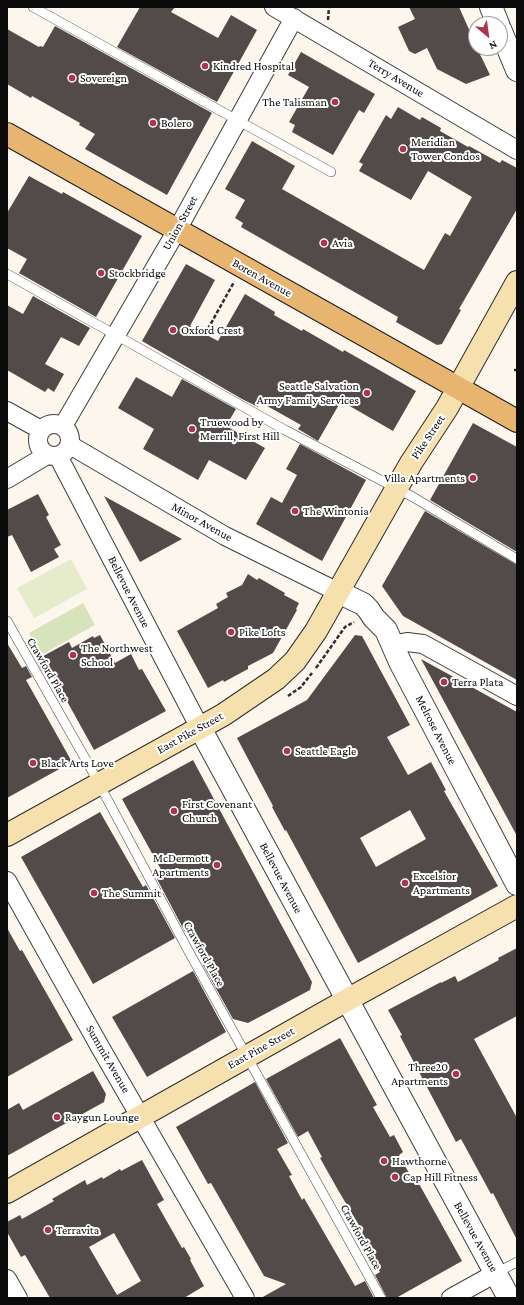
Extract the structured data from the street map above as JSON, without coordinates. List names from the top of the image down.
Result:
{
  "streets": {
    "main road": [
      "Boren Avenue",
      "Pike Street",
      "East Pike Street",
      "East Pine Street"
    ],
    "street": [
      "Terry Avenue",
      "Union Street",
      "Minor Avenue",
      "Bellevue Avenue",
      "Melrose Avenue",
      "Summit Avenue"
    ],
    "lane": ["Crawford Place"]
  },
  "crossings": [
    ["Terry Avenue", "Union Street"],
    ["Union Street", "Boren Avenue"],
    ["Union Street", "Minor Avenue"],
    ["Union Street", "Bellevue Avenue"],
    ["Boren Avenue", "Pike Street"],
    ["Pike Street", "Minor Avenue"],
    ["Pike Street", "Melrose Avenue"],
    ["Pike Street", "East Pike Street"],
    ["Minor Avenue", "Bellevue Avenue"],
    ["Minor Avenue", "Melrose Avenue"],
    ["Minor Avenue", "East Pike Street"],
    ["Bellevue Avenue", "East Pike Street"],
    ["Bellevue Avenue", "East Pine Street"],
    ["Crawford Place", "East Pike Street"],
    ["Crawford Place", "East Pine Street"],
    ["Melrose Avenue", "East Pike Street"],
    ["East Pine Street", "Summit Avenue"]
  ],
  "places": [
    "Kindred Hospital",
    "Sovereign",
    "The Talisman",
    "Bolero",
    "Meridian Tower Condos",
    "Avia",
    "Stockbridge",
    "Oxford Crest",
    "Seattle Salvation Army Family Services",
    "Truewood by Merrill, First Hill",
    "Villa Apartments",
    "The Wintonia",
    "Pike Lofts",
    "The Northwest School",
    "Terra Plata",
    "Seattle Eagle",
    "Black Arts Love",
    "First Covenant Church",
    "McDermott Apartments",
    "Excelsior Apartments",
    "The Summit",
    "Three20 Apartments",
    "Raygun Lounge",
    "Hawthorne",
    "Cap Hill Fitness",
    "Terravita"
  ],
  "north": "bottom right"
}
